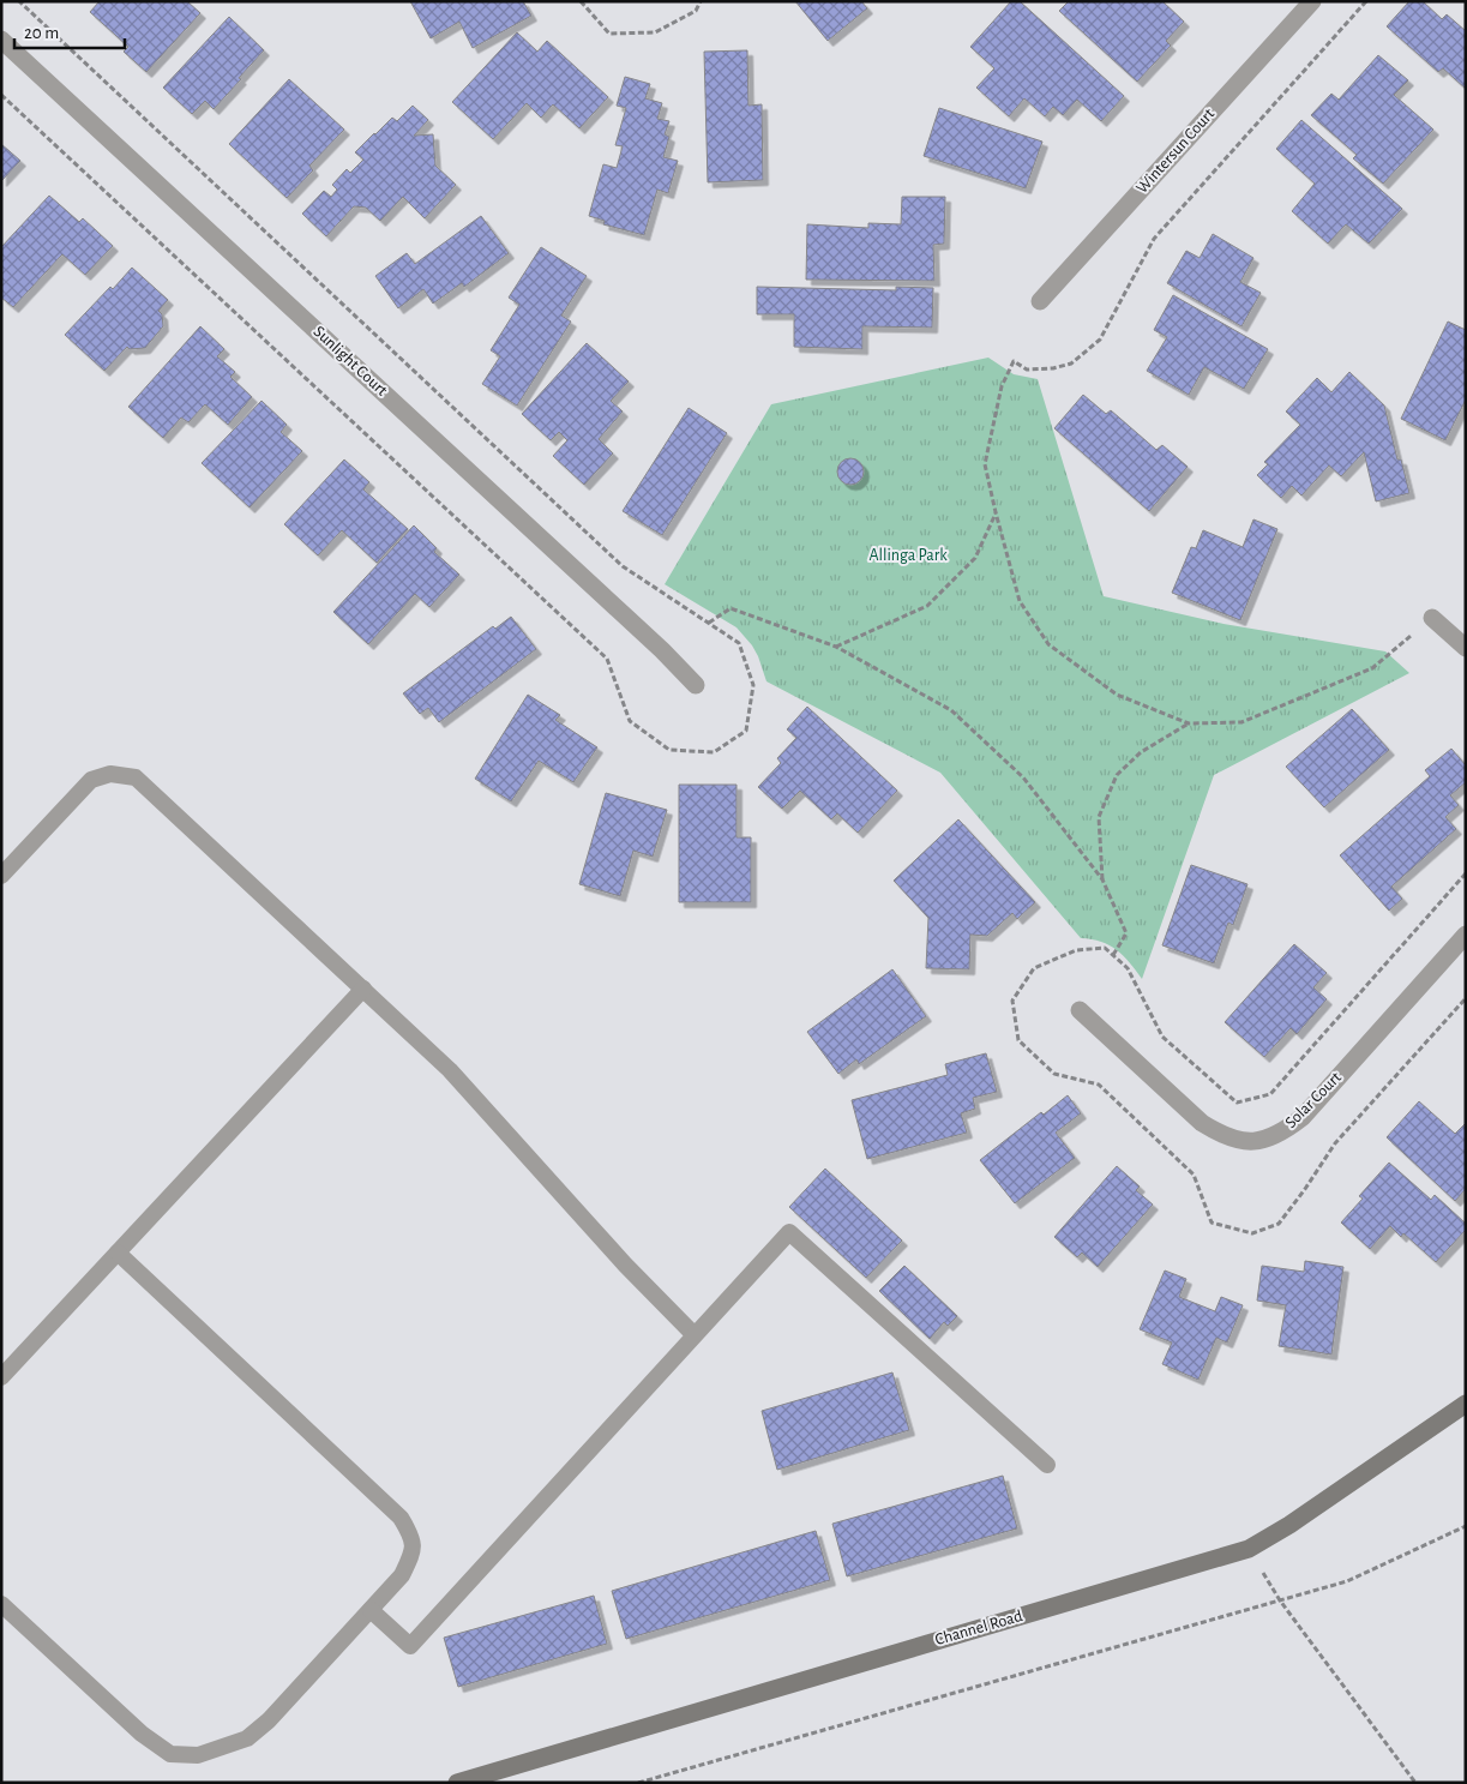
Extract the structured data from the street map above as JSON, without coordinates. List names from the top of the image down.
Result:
{
  "streets": {
    "street": [
      "Wintersun Court",
      "Sunlight Court",
      "Solar Court",
      "Channel Road"
    ]
  },
  "parks": ["Allinga Park"],
  "scale_bar": "20 m"
}
